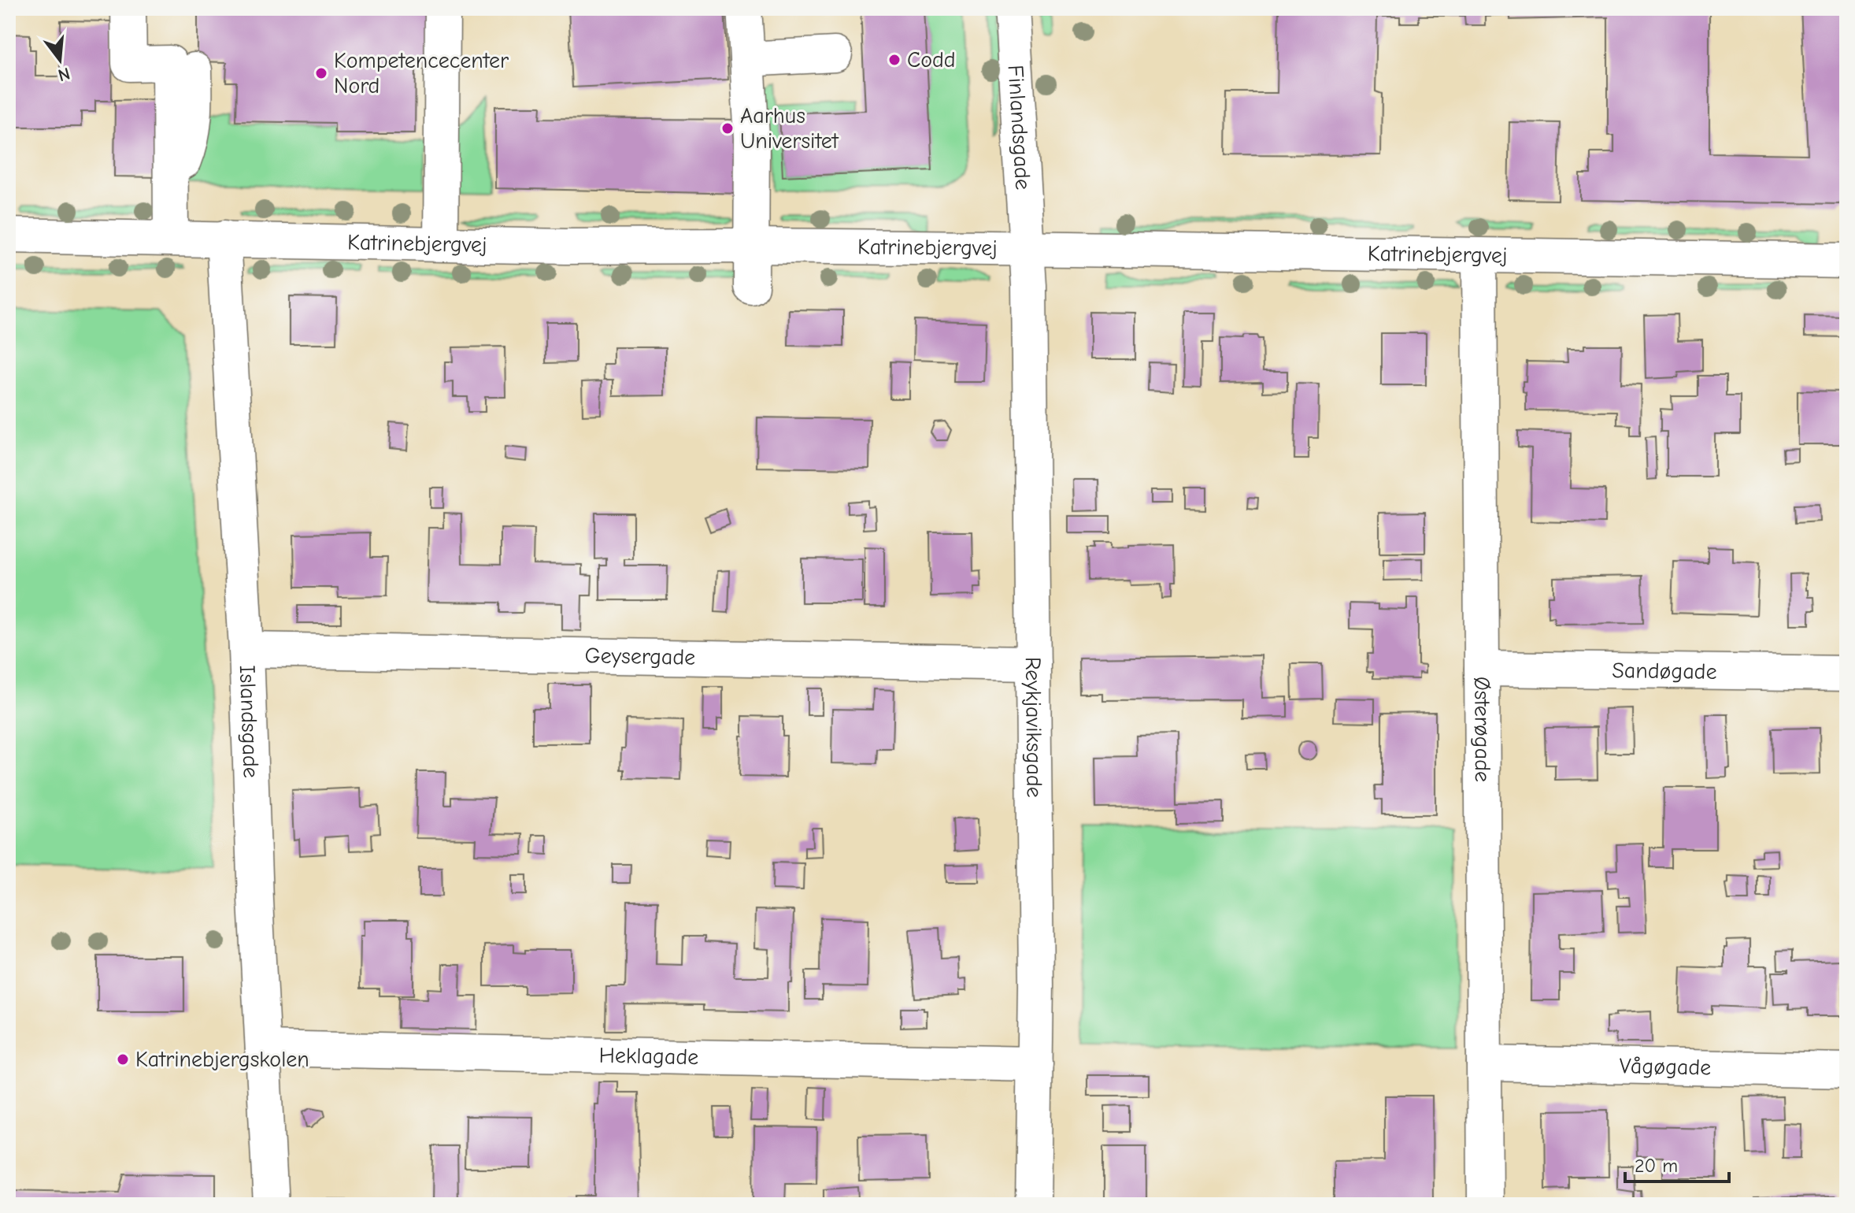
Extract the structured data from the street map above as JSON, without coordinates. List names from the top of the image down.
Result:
{
  "streets": {
    "street": [
      "Finlandsgade",
      "Katrinebjergvej",
      "Geysergade",
      "Sandøgade",
      "Islandsgade",
      "Reykjaviksgade",
      "Østerøgade",
      "Heklagade",
      "Vågøgade"
    ]
  },
  "crossings": [
    ["Finlandsgade", "Katrinebjergvej"],
    ["Finlandsgade", "Reykjaviksgade"],
    ["Katrinebjergvej", "Islandsgade"],
    ["Katrinebjergvej", "Reykjaviksgade"],
    ["Katrinebjergvej", "Østerøgade"],
    ["Geysergade", "Islandsgade"],
    ["Geysergade", "Reykjaviksgade"],
    ["Sandøgade", "Østerøgade"],
    ["Islandsgade", "Heklagade"],
    ["Reykjaviksgade", "Heklagade"],
    ["Østerøgade", "Vågøgade"]
  ],
  "places": [
    "Codd",
    "Kompetencecenter Nord",
    "Aarhus Universitet",
    "Katrinebjergskolen"
  ],
  "scale_bar": "20 m",
  "north": "bottom"
}
